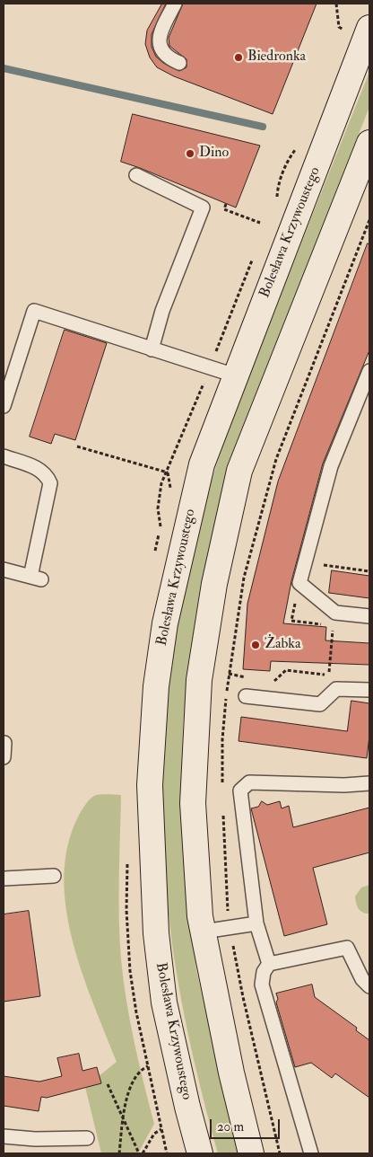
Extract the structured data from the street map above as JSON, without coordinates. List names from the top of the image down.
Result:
{
  "streets": {
    "main road": ["Bolesława Krzywoustego"]
  },
  "places": ["Biedronka", "Dino", "Żabka"],
  "scale_bar": "20 m"
}
